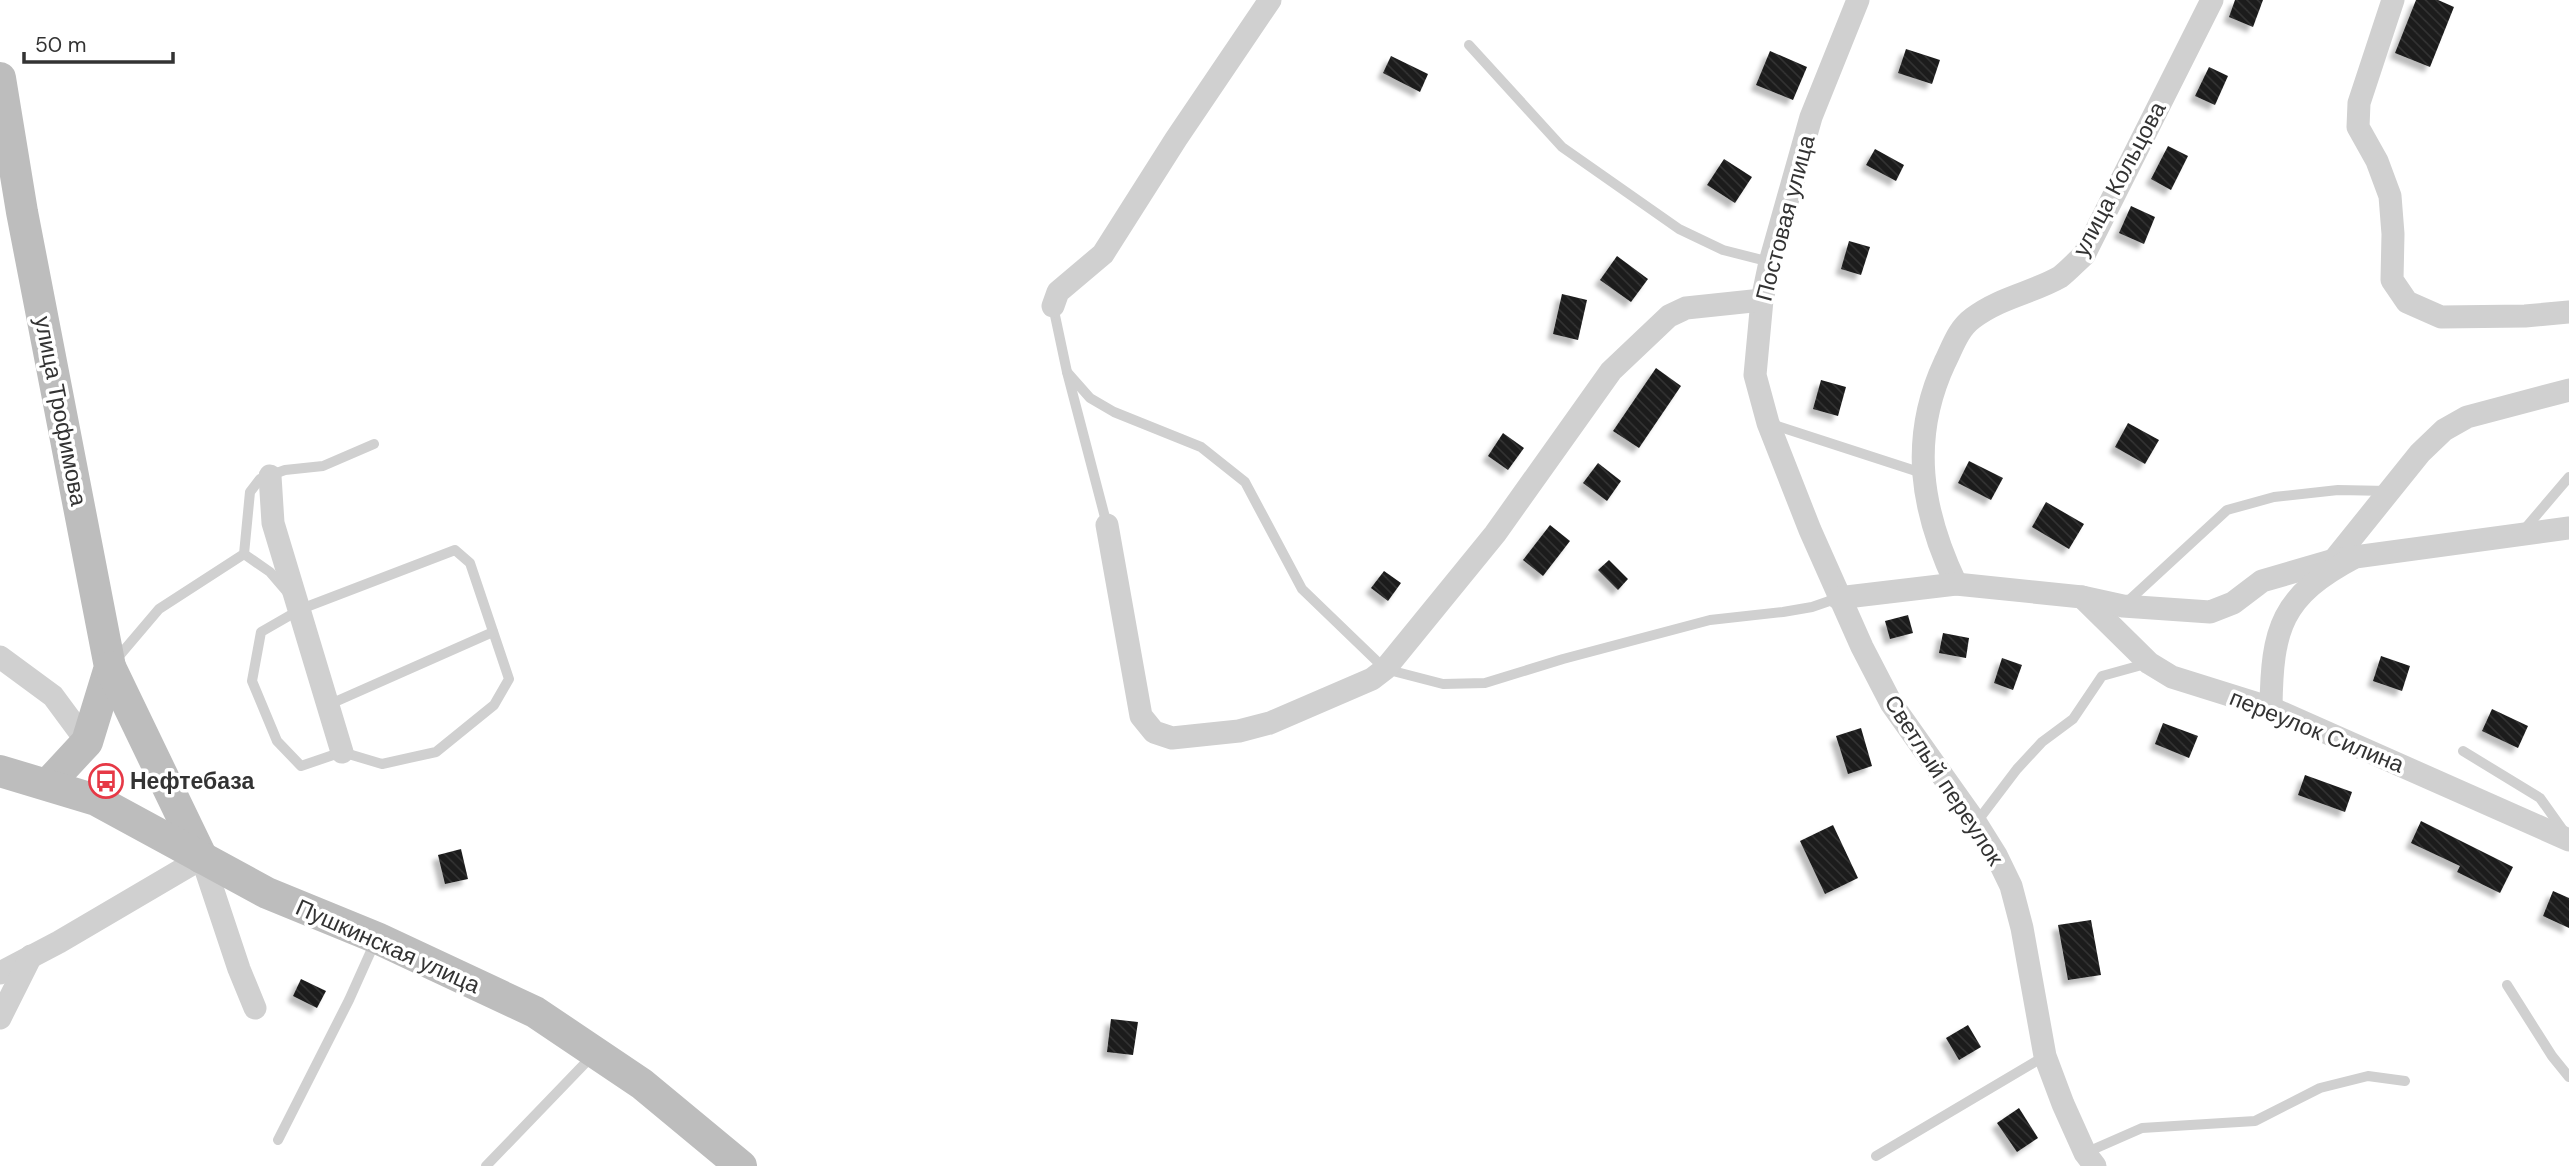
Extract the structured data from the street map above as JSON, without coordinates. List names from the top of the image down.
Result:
{
  "streets": {
    "street": [
      "улица Кольцова",
      "Постовая улица",
      "улица Трофимова",
      "переулок Силина",
      "Светлый переулок",
      "Пушкинская улица"
    ]
  },
  "crossings": [
    ["Постовая улица", "Светлый переулок"]
  ],
  "places": {
    "bus stop": ["Нефтебаза"]
  },
  "scale_bar": "50 m"
}
